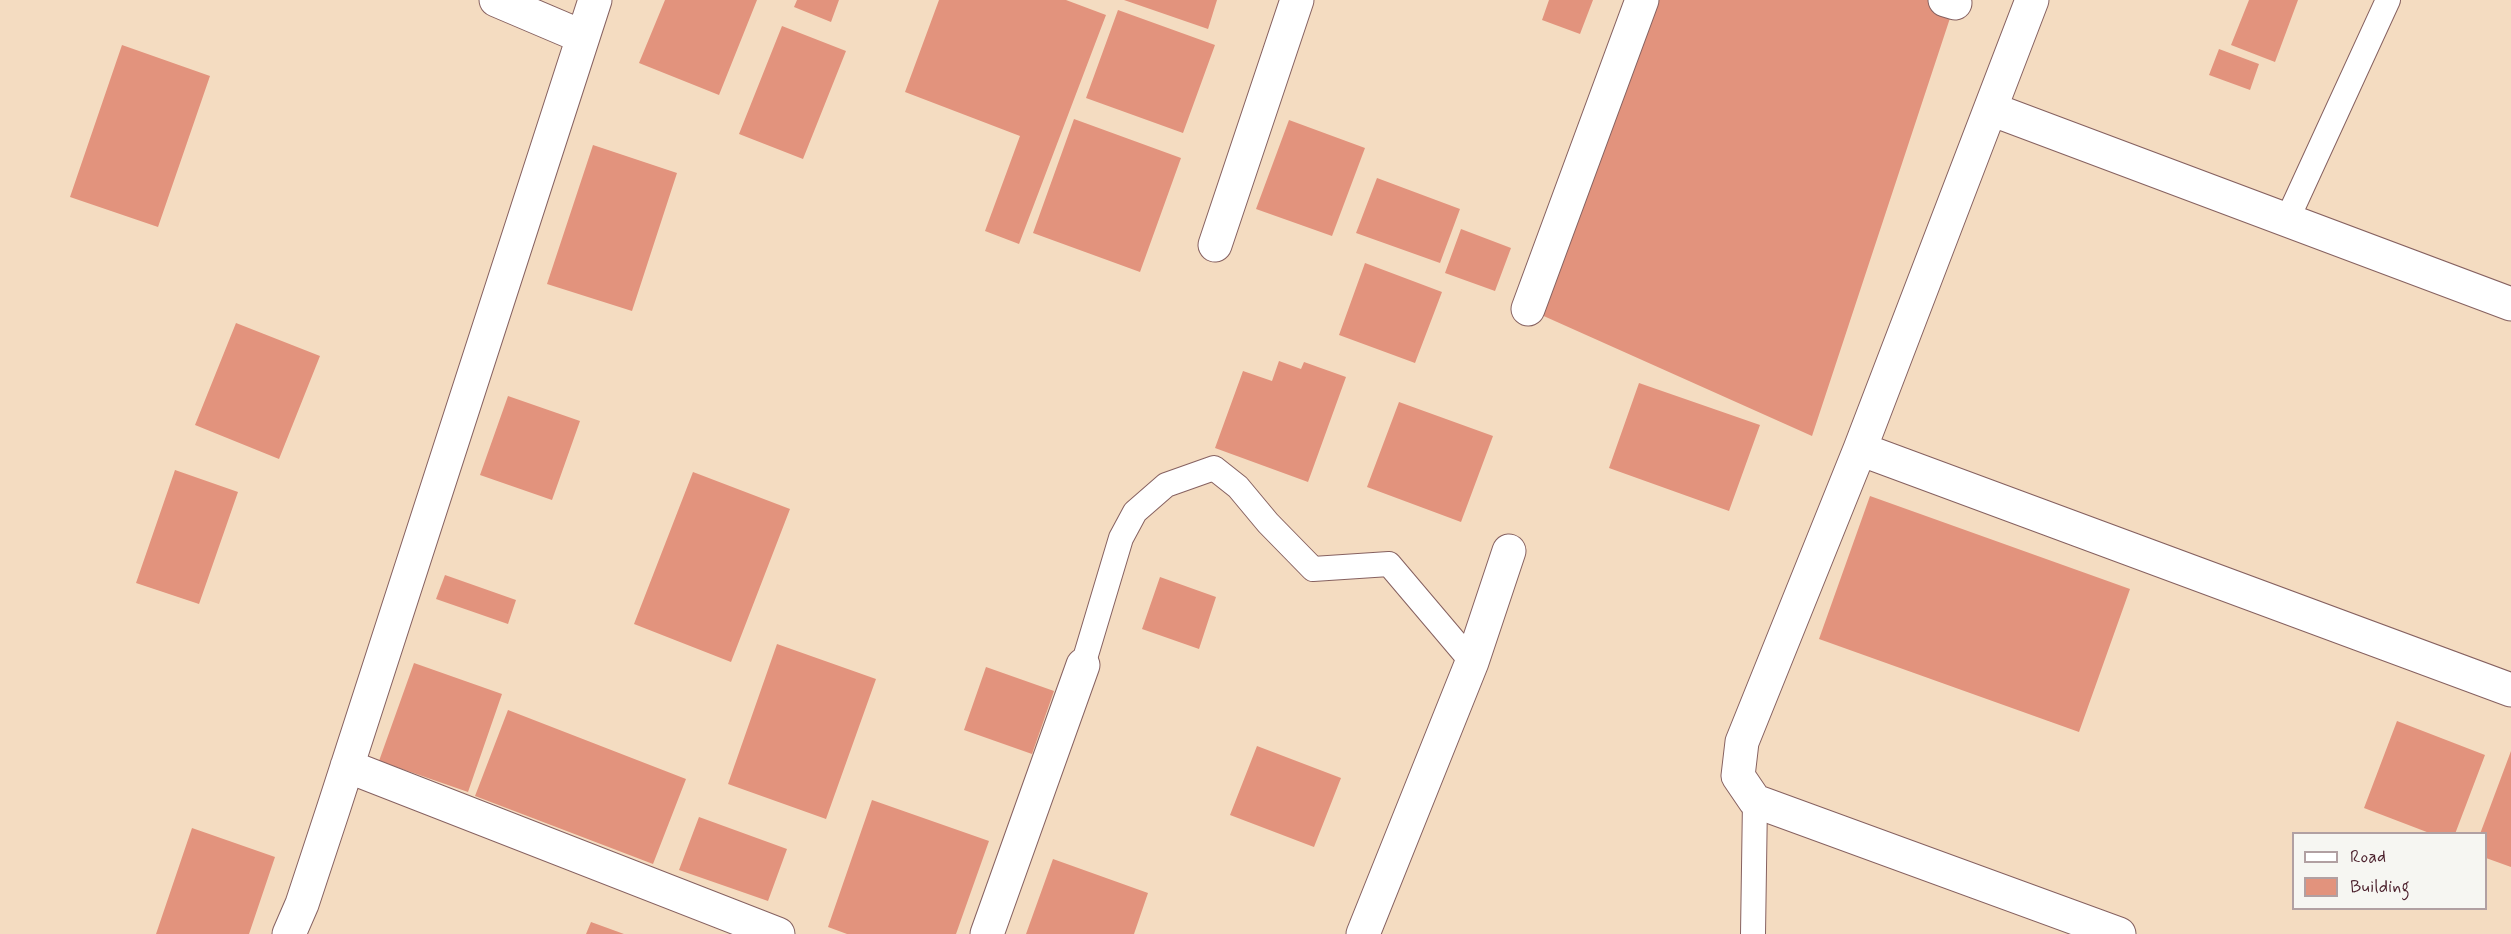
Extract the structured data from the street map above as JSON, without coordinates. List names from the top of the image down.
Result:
{
  "legend": ["Road", "Building"]
}
